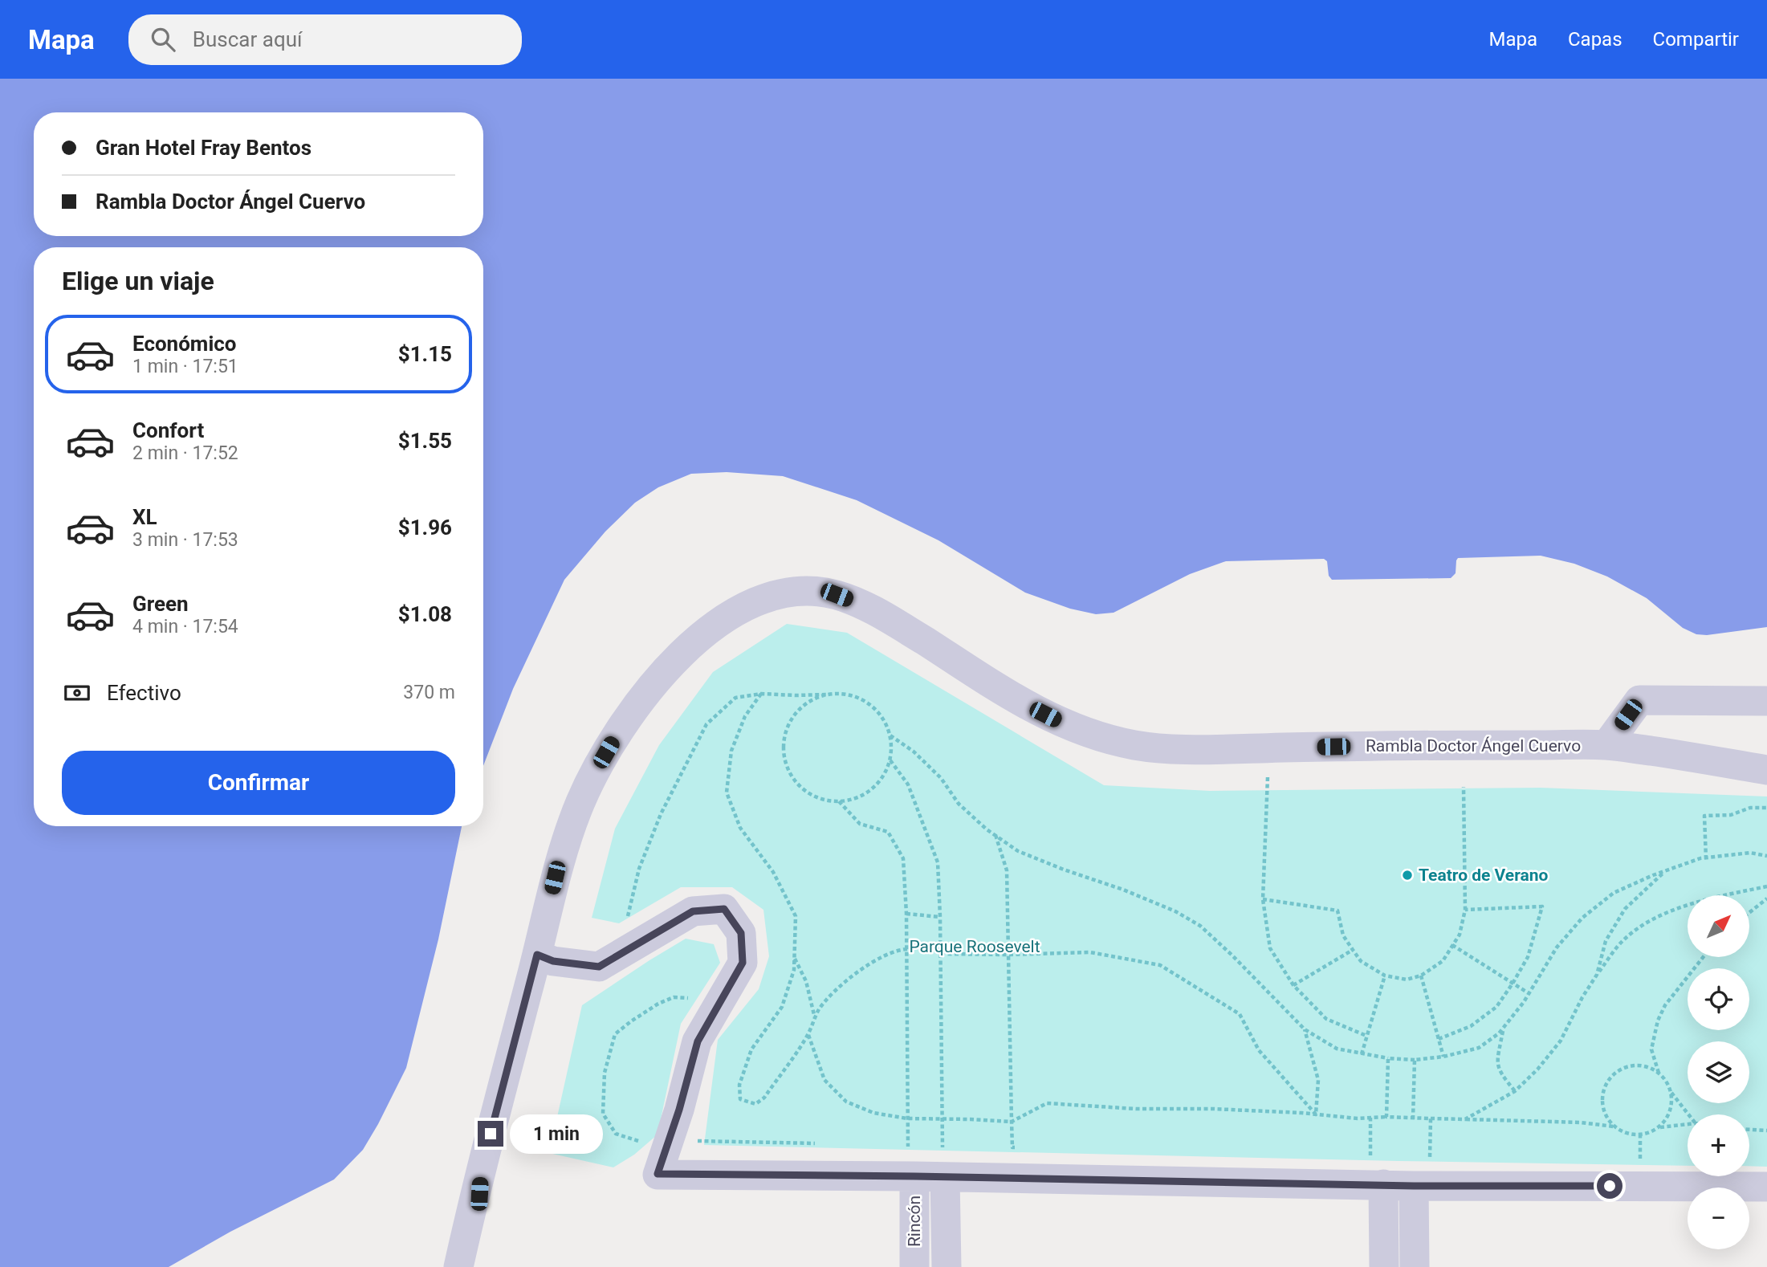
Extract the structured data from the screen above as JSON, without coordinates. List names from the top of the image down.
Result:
{
  "streets": {
    "street": ["Rambla Doctor Ángel Cuervo", "Rincón"]
  },
  "parks": ["Parque Roosevelt"],
  "places": ["Teatro de Verano"],
  "north": "top right",
  "page": {
    "header": "Mapa",
    "search": "Buscar aquí",
    "nav": ["Mapa", "Capas", "Compartir"],
    "banner": ["Gran Hotel Fray Bentos", "Rambla Doctor Ángel Cuervo"],
    "heading": "Elige un viaje",
    "list": [
      {
        "name": "Económico",
        "note": "1 min · 17:51",
        "value": "$1.15"
      },
      {
        "name": "Confort",
        "note": "2 min · 17:52",
        "value": "$1.55"
      },
      {
        "name": "XL",
        "note": "3 min · 17:53",
        "value": "$1.96"
      },
      {
        "name": "Green",
        "note": "4 min · 17:54",
        "value": "$1.08"
      }
    ],
    "pay": ["Efectivo", "370 m"],
    "buttons": "Confirmar",
    "map_buttons": ["+", "−"],
    "bubble": "1 min"
  }
}
